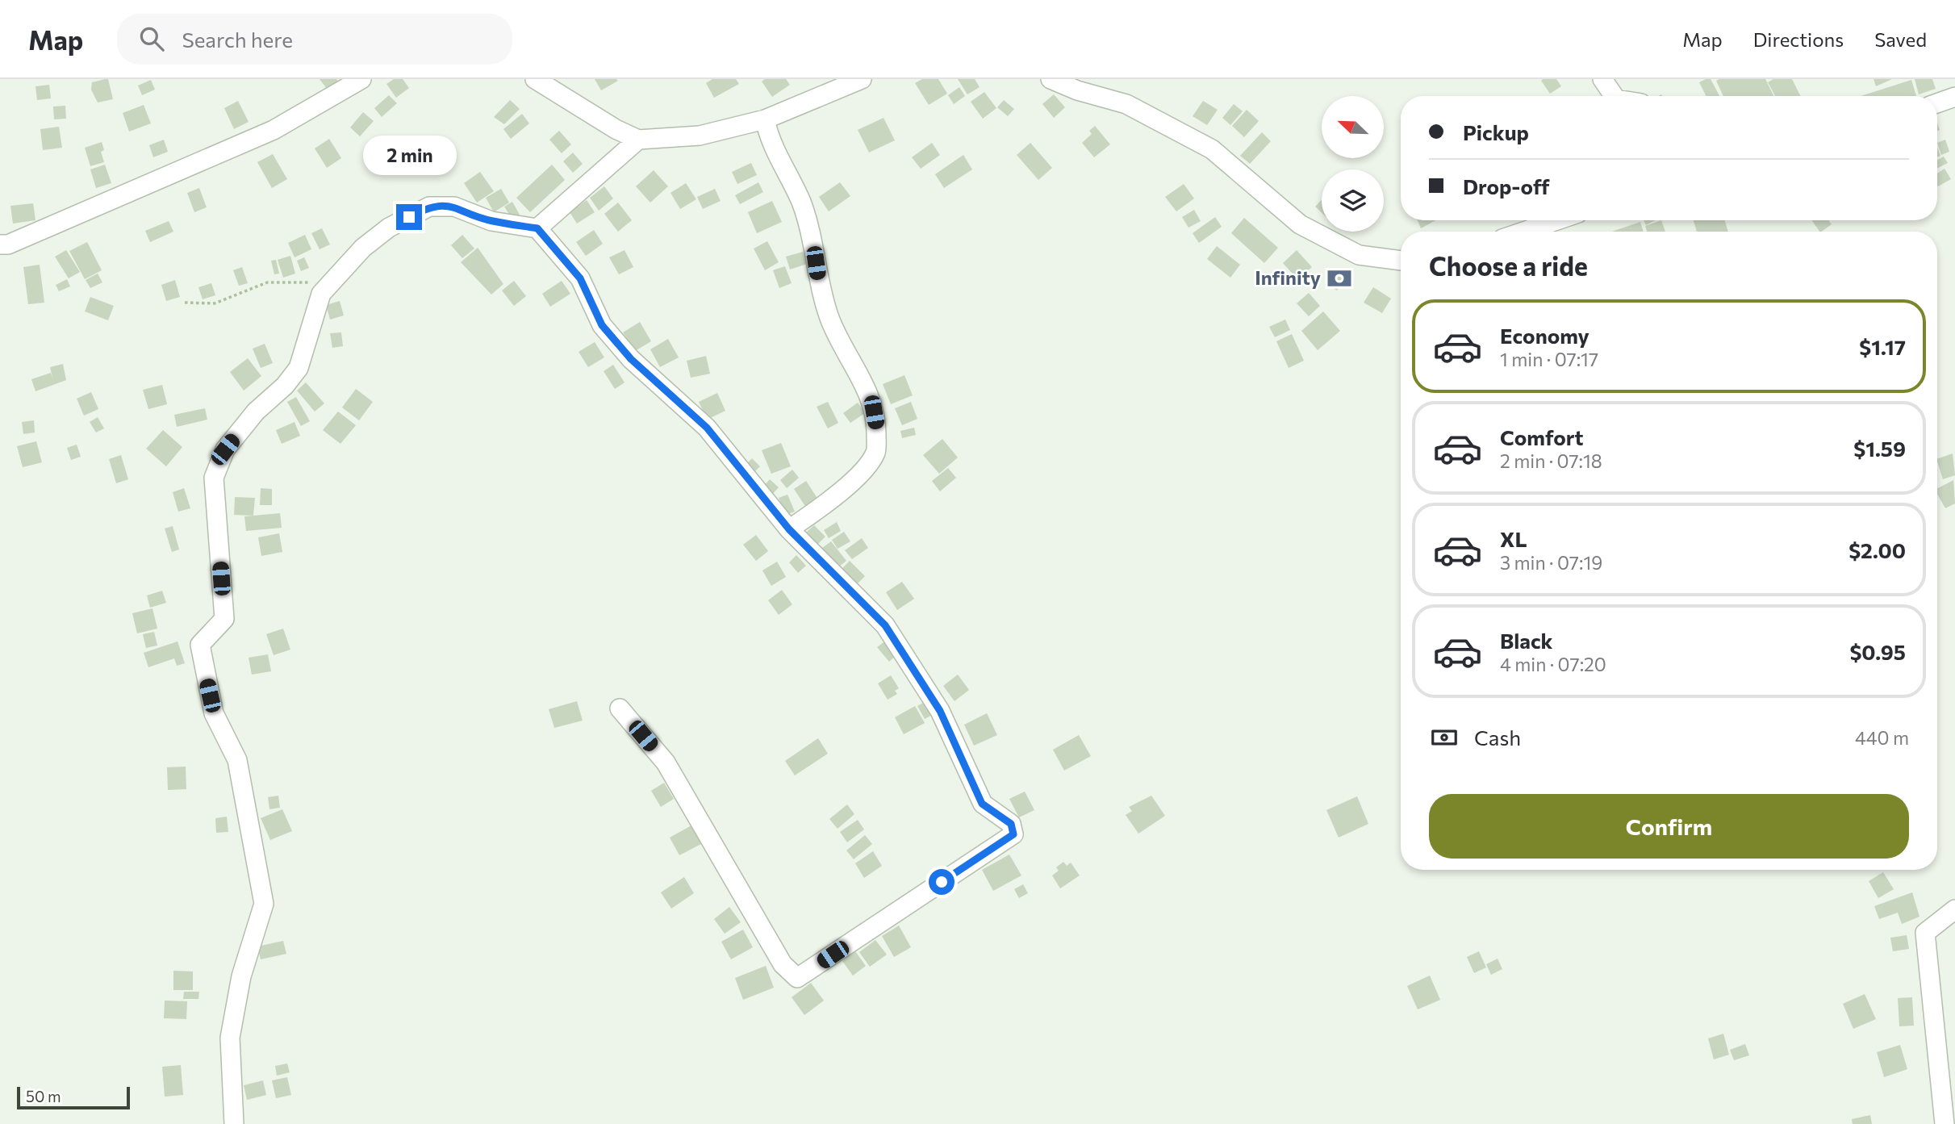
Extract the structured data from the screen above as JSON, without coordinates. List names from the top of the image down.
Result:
{
  "places": {
    "bank": ["Infinity"]
  },
  "scale_bar": "50 m",
  "north": "top left",
  "page": {
    "header": "Map",
    "search": "Search here",
    "nav": ["Map", "Directions", "Saved"],
    "banner": ["Pickup", "Drop-off"],
    "bubble": "2 min",
    "heading": "Choose a ride",
    "list": [
      {
        "name": "Economy",
        "note": "1 min · 07:17",
        "value": "$1.17"
      },
      {
        "name": "Comfort",
        "note": "2 min · 07:18",
        "value": "$1.59"
      },
      {
        "name": "XL",
        "note": "3 min · 07:19",
        "value": "$2.00"
      },
      {
        "name": "Black",
        "note": "4 min · 07:20",
        "value": "$0.95"
      }
    ],
    "pay": ["Cash", "440 m"],
    "buttons": "Confirm",
    "scale": "50 m"
  }
}
